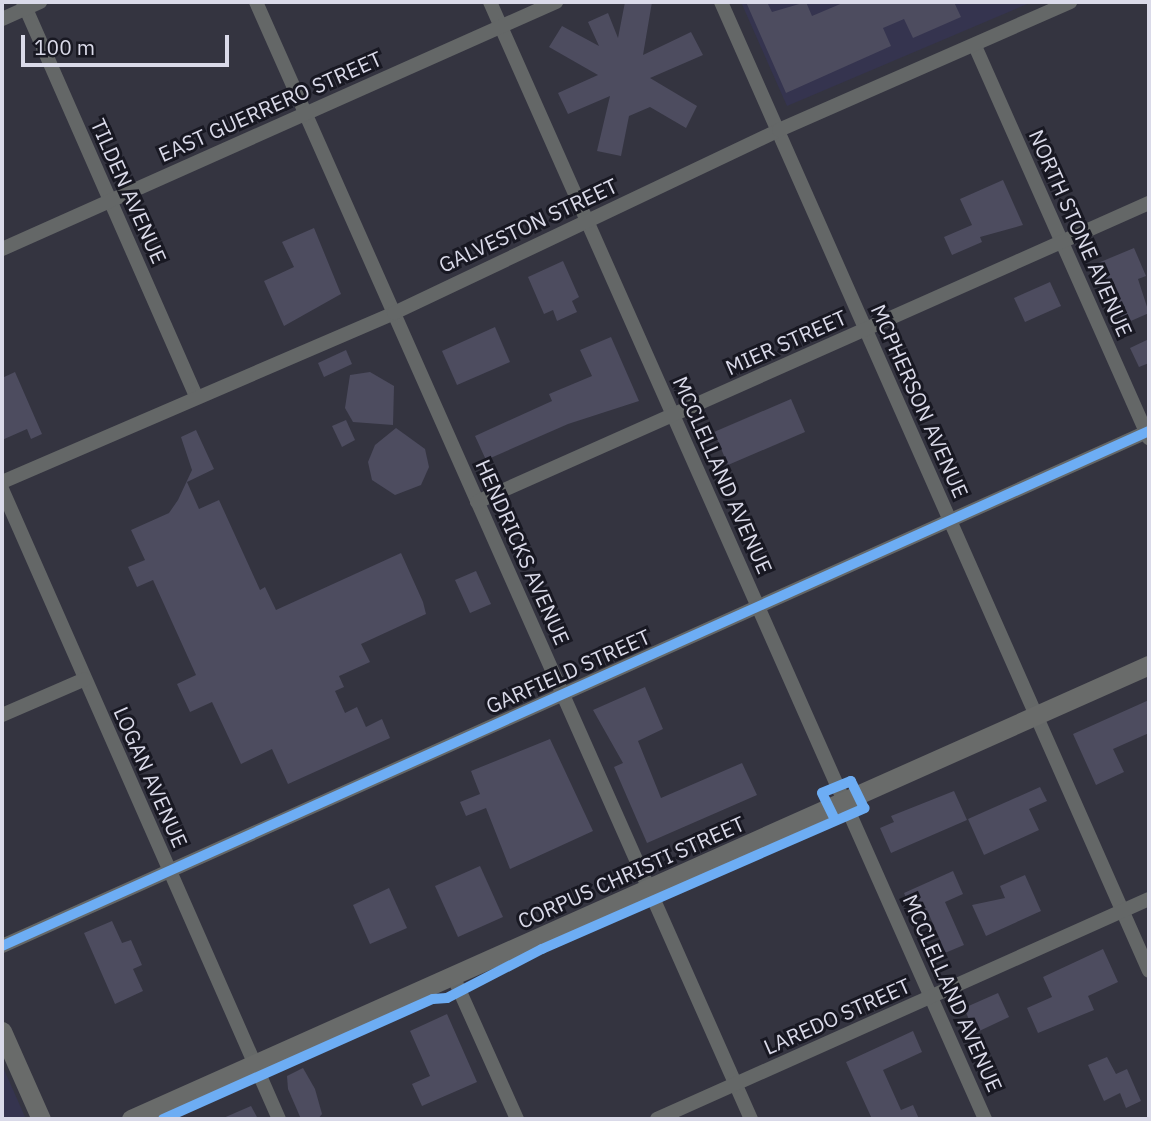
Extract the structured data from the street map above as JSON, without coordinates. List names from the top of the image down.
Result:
{
  "streets": {
    "main road": ["CORPUS CHRISTI STREET"],
    "street": [
      "EAST GUERRERO STREET",
      "TILDEN AVENUE",
      "GALVESTON STREET",
      "NORTH STONE AVENUE",
      "MIER STREET",
      "MCPHERSON AVENUE",
      "MCCLELLAND AVENUE",
      "HENDRICKS AVENUE",
      "GARFIELD STREET",
      "LOGAN AVENUE",
      "LAREDO STREET"
    ]
  },
  "crossings": [
    ["EAST GUERRERO STREET", "TILDEN AVENUE"],
    ["EAST GUERRERO STREET", "MCCLELLAND AVENUE"],
    ["EAST GUERRERO STREET", "HENDRICKS AVENUE"],
    ["TILDEN AVENUE", "GALVESTON STREET"],
    ["GALVESTON STREET", "NORTH STONE AVENUE"],
    ["GALVESTON STREET", "MCPHERSON AVENUE"],
    ["GALVESTON STREET", "MCCLELLAND AVENUE"],
    ["GALVESTON STREET", "HENDRICKS AVENUE"],
    ["NORTH STONE AVENUE", "MIER STREET"],
    ["NORTH STONE AVENUE", "GARFIELD STREET"],
    ["MIER STREET", "MCPHERSON AVENUE"],
    ["MIER STREET", "MCCLELLAND AVENUE"],
    ["MIER STREET", "HENDRICKS AVENUE"],
    ["MCPHERSON AVENUE", "GARFIELD STREET"],
    ["MCPHERSON AVENUE", "CORPUS CHRISTI STREET"],
    ["MCPHERSON AVENUE", "LAREDO STREET"],
    ["MCCLELLAND AVENUE", "GARFIELD STREET"],
    ["MCCLELLAND AVENUE", "CORPUS CHRISTI STREET"],
    ["MCCLELLAND AVENUE", "LAREDO STREET"],
    ["HENDRICKS AVENUE", "GARFIELD STREET"],
    ["HENDRICKS AVENUE", "CORPUS CHRISTI STREET"],
    ["HENDRICKS AVENUE", "LAREDO STREET"],
    ["GARFIELD STREET", "LOGAN AVENUE"],
    ["LOGAN AVENUE", "CORPUS CHRISTI STREET"]
  ],
  "scale_bar": "100 m"
}
